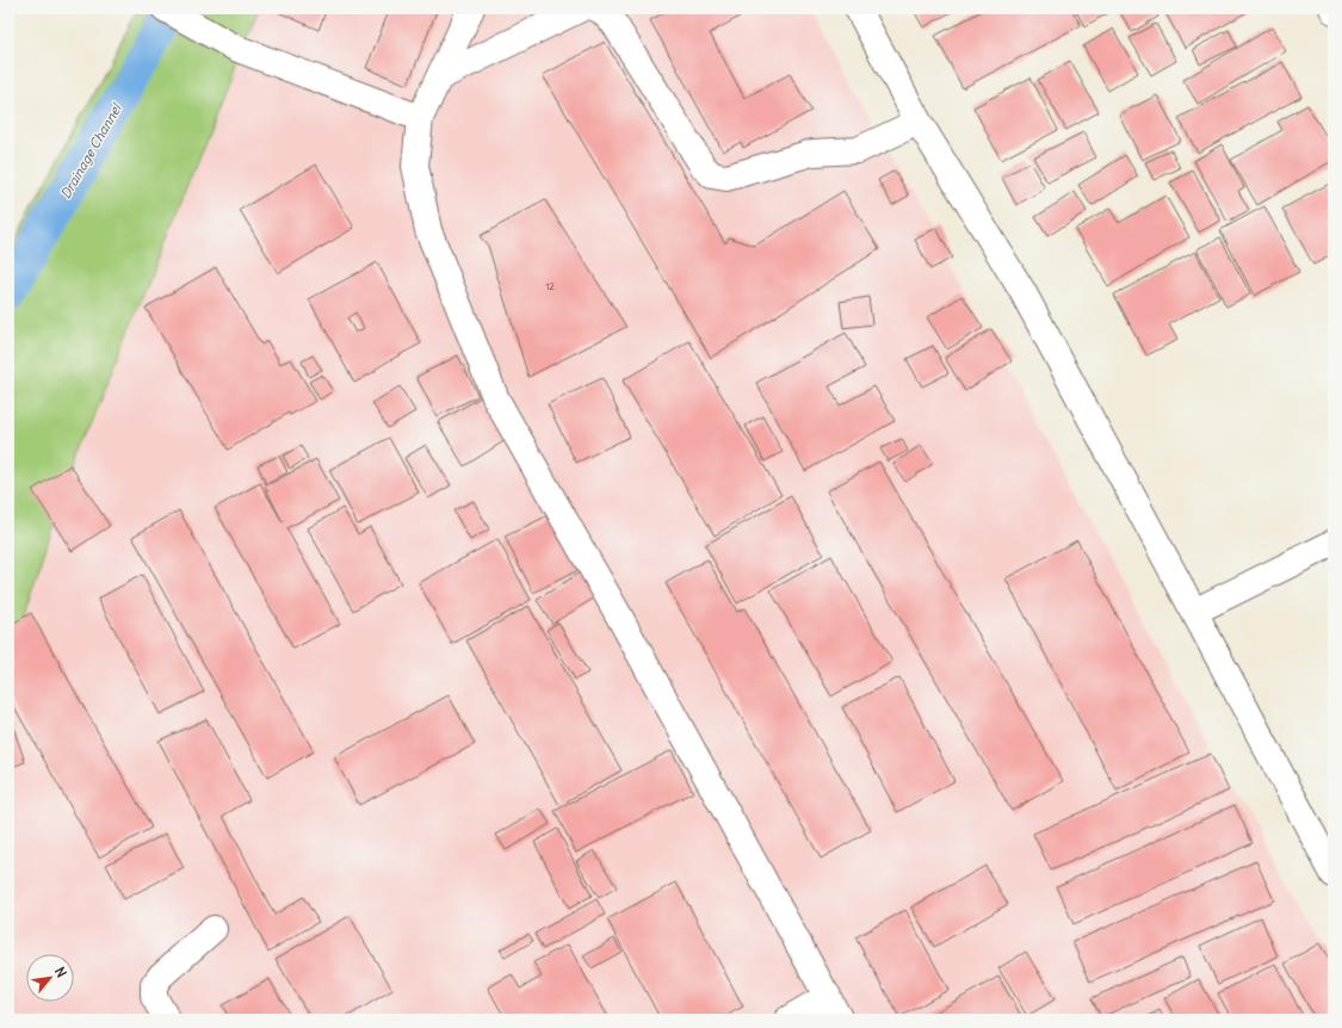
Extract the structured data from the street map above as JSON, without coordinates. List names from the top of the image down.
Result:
{
  "water": ["Drainage Channel"],
  "house_numbers": ["12"],
  "north": "top right"
}
